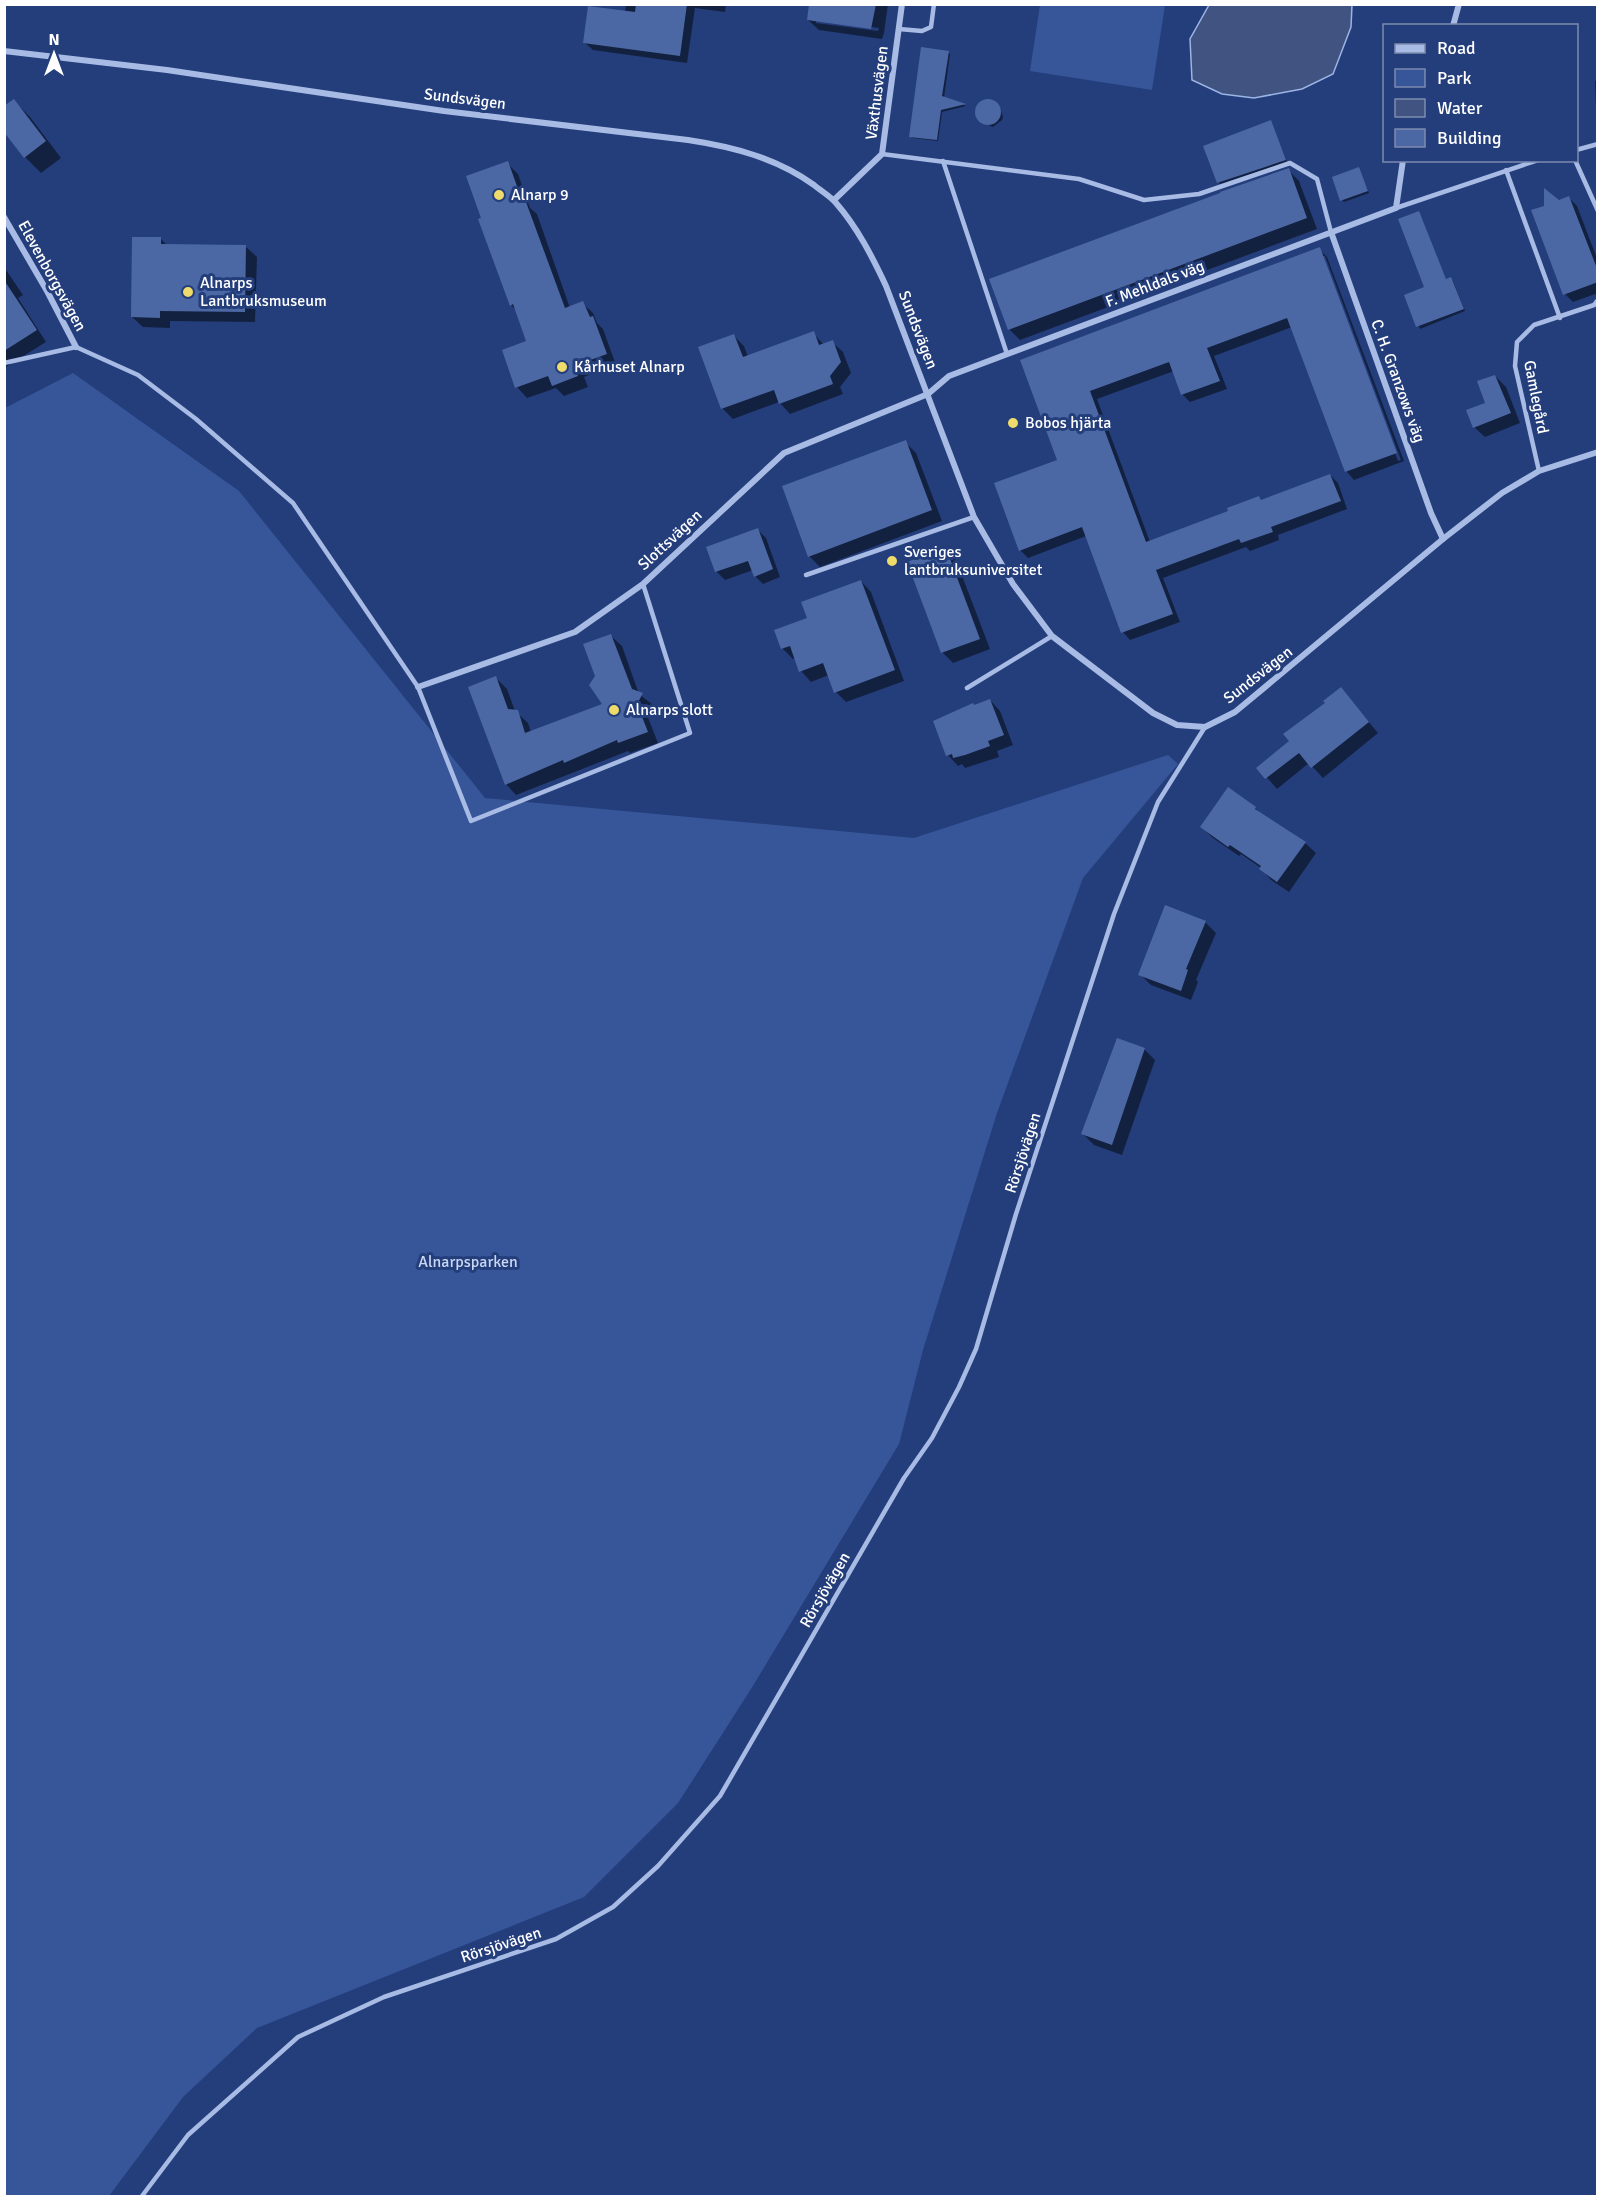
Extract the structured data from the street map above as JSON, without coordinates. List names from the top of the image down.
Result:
{
  "streets": {
    "street": [
      "Växthusvägen",
      "Sundsvägen",
      "Elevenborgsvägen",
      "F. Mehldals väg",
      "C. H. Granzows väg",
      "Slottsvägen"
    ],
    "lane": ["Gamlegård", "Rörsjövägen"]
  },
  "crossings": [
    ["Växthusvägen", "Sundsvägen"],
    ["Sundsvägen", "F. Mehldals väg"],
    ["Sundsvägen", "C. H. Granzows väg"],
    ["Sundsvägen", "Gamlegård"],
    ["Sundsvägen", "Slottsvägen"],
    ["Sundsvägen", "Rörsjövägen"],
    ["F. Mehldals väg", "C. H. Granzows väg"],
    ["F. Mehldals väg", "Slottsvägen"]
  ],
  "parks": ["Alnarpsparken"],
  "places": [
    "Alnarp 9",
    "Alnarps Lantbruksmuseum",
    "Kårhuset Alnarp",
    "Bobos hjärta",
    "Sveriges lantbruksuniversitet",
    "Alnarps slott"
  ],
  "legend": [
    "Road",
    "Park",
    "Water",
    "Building"
  ],
  "north": "top"
}
